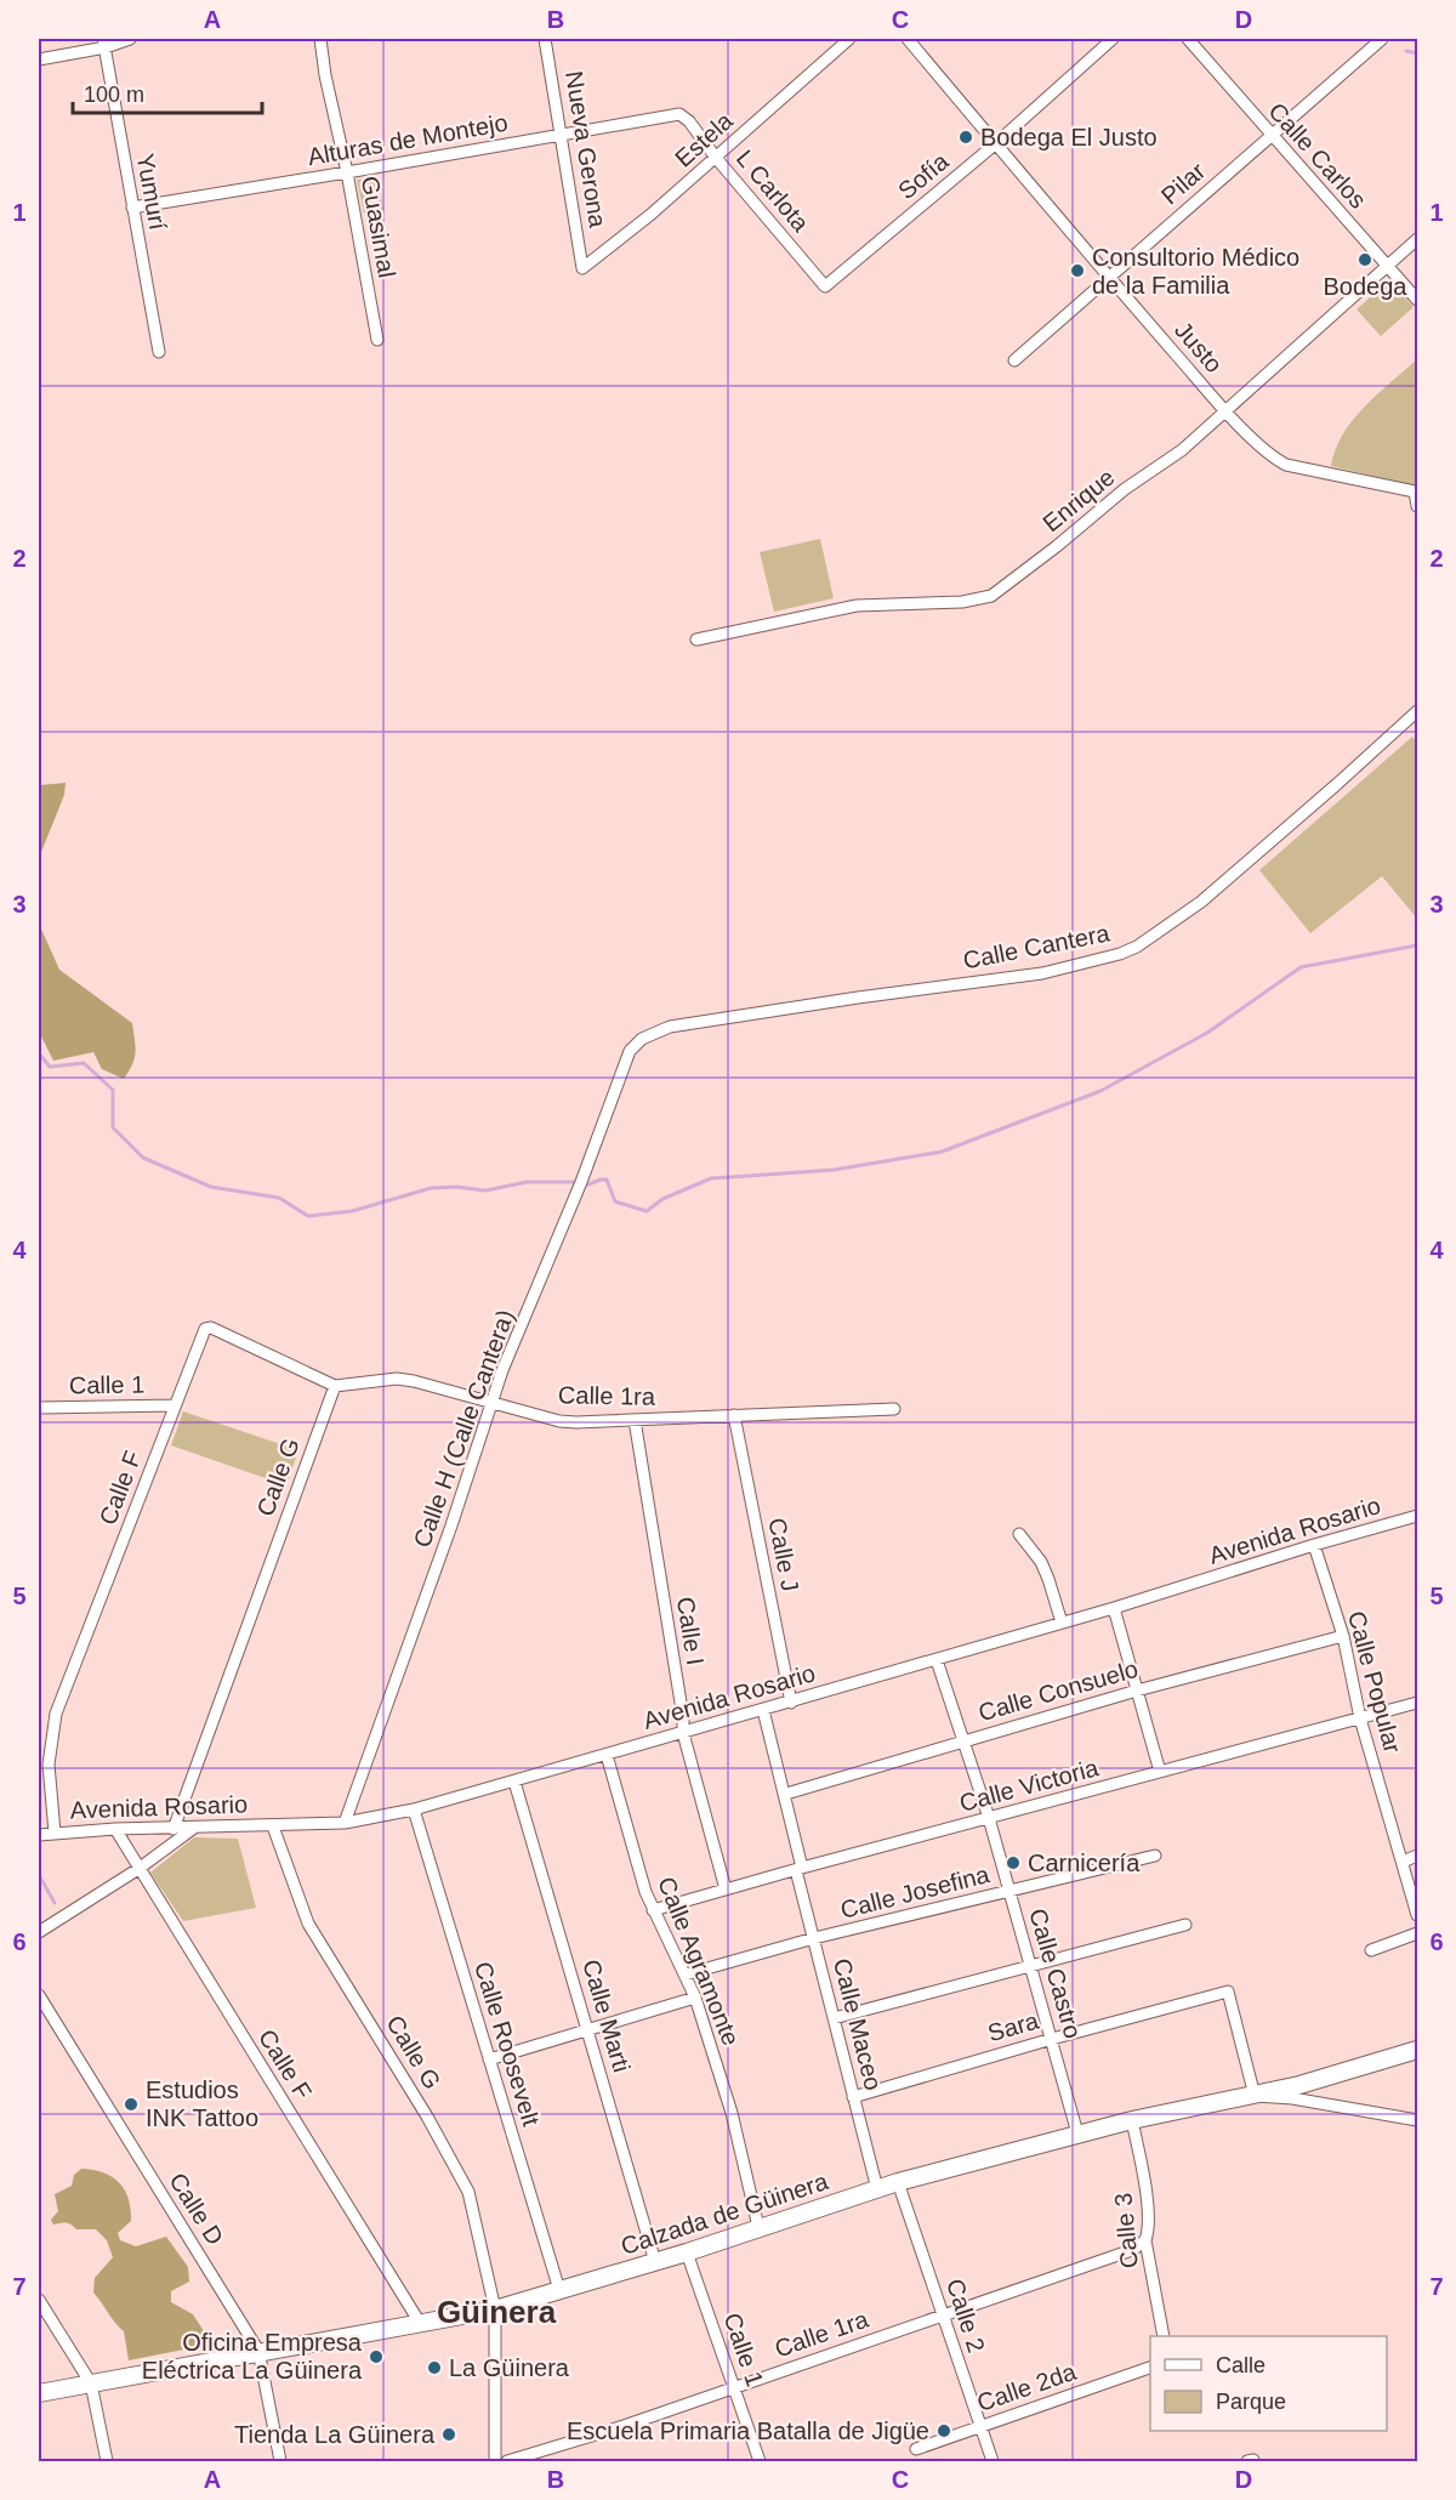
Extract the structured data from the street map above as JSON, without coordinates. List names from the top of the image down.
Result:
{
  "streets": {
    "main road": ["Calzada de Güinera"],
    "street": [
      "Alturas de Montejo",
      "Estela",
      "Nueva Gerona",
      "Calle Carlos",
      "Sofía",
      "Pilar",
      "L Carlota",
      "Yumurí",
      "Guasimal",
      "Justo",
      "Enrique",
      "Calle Cantera",
      "Calle 1",
      "Calle 1ra",
      "Calle H (Calle Cantera)",
      "Calle G",
      "Calle F",
      "Avenida Rosario",
      "Calle J",
      "Calle I",
      "Calle Popular",
      "Calle Consuelo",
      "Calle Victoria",
      "Calle Josefina",
      "Calle Agramonte",
      "Calle Castro",
      "Calle Marti",
      "Calle Maceo",
      "Sara",
      "Calle Roosevelt",
      "Calle D",
      "Calle 3",
      "Calle 2",
      "Calle 2da"
    ]
  },
  "crossings": [
    ["Alturas de Montejo", "Nueva Gerona"],
    ["Alturas de Montejo", "L Carlota"],
    ["Alturas de Montejo", "Yumurí"],
    ["Alturas de Montejo", "Guasimal"],
    ["Estela", "Nueva Gerona"],
    ["Estela", "L Carlota"],
    ["Calle Carlos", "Pilar"],
    ["Calle Carlos", "Enrique"],
    ["Sofía", "L Carlota"],
    ["Sofía", "Justo"],
    ["Pilar", "Justo"],
    ["Justo", "Enrique"],
    ["Calle Cantera", "Calle H (Calle Cantera)"],
    ["Calle 1", "Calle 1ra"],
    ["Calle 1", "Calle F"],
    ["Calle 1", "Calzada de Güinera"],
    ["Calle 1ra", "Calle H (Calle Cantera)"],
    ["Calle 1ra", "Calle G"],
    ["Calle 1ra", "Calle F"],
    ["Calle 1ra", "Calle J"],
    ["Calle 1ra", "Calle I"],
    ["Calle 1ra", "Calle 3"],
    ["Calle 1ra", "Calle 2"],
    ["Calle H (Calle Cantera)", "Avenida Rosario"],
    ["Calle G", "Calle F"],
    ["Calle G", "Avenida Rosario"],
    ["Calle G", "Calzada de Güinera"],
    ["Calle F", "Avenida Rosario"],
    ["Calle F", "Calzada de Güinera"],
    ["Avenida Rosario", "Calle J"],
    ["Avenida Rosario", "Calle I"],
    ["Avenida Rosario", "Calle Popular"],
    ["Avenida Rosario", "Calle Agramonte"],
    ["Avenida Rosario", "Calle Castro"],
    ["Avenida Rosario", "Calle Marti"],
    ["Avenida Rosario", "Calle Maceo"],
    ["Avenida Rosario", "Calle Roosevelt"],
    ["Calle I", "Calle Victoria"],
    ["Calle Popular", "Calle Consuelo"],
    ["Calle Popular", "Calle Victoria"],
    ["Calle Consuelo", "Calle Castro"],
    ["Calle Consuelo", "Calle Maceo"],
    ["Calle Victoria", "Calle Agramonte"],
    ["Calle Victoria", "Calle Castro"],
    ["Calle Victoria", "Calle Maceo"],
    ["Calle Josefina", "Calle Agramonte"],
    ["Calle Josefina", "Calle Castro"],
    ["Calle Josefina", "Calle Maceo"],
    ["Calle Agramonte", "Calzada de Güinera"],
    ["Calle Castro", "Sara"],
    ["Calle Castro", "Calzada de Güinera"],
    ["Calle Marti", "Calzada de Güinera"],
    ["Calle Maceo", "Sara"],
    ["Calle Maceo", "Calzada de Güinera"],
    ["Sara", "Calzada de Güinera"],
    ["Calle Roosevelt", "Calzada de Güinera"],
    ["Calle D", "Calzada de Güinera"],
    ["Calzada de Güinera", "Calle 3"],
    ["Calzada de Güinera", "Calle 2"],
    ["Calle 2", "Calle 2da"]
  ],
  "districts": ["Güinera"],
  "places": [
    "Bodega El Justo",
    "Bodega",
    "Consultorio Médico de la Familia",
    "Carnicería",
    "Estudios INK Tattoo",
    "Oficina Empresa Eléctrica La Güinera",
    "La Güinera",
    "Escuela Primaria Batalla de Jigüe",
    "Tienda La Güinera"
  ],
  "legend": ["Calle", "Parque"],
  "scale_bar": "100 m",
  "grid": {
    "columns": [
      "A",
      "B",
      "C",
      "D"
    ],
    "rows": [
      "1",
      "2",
      "3",
      "4",
      "5",
      "6",
      "7"
    ]
  }
}
